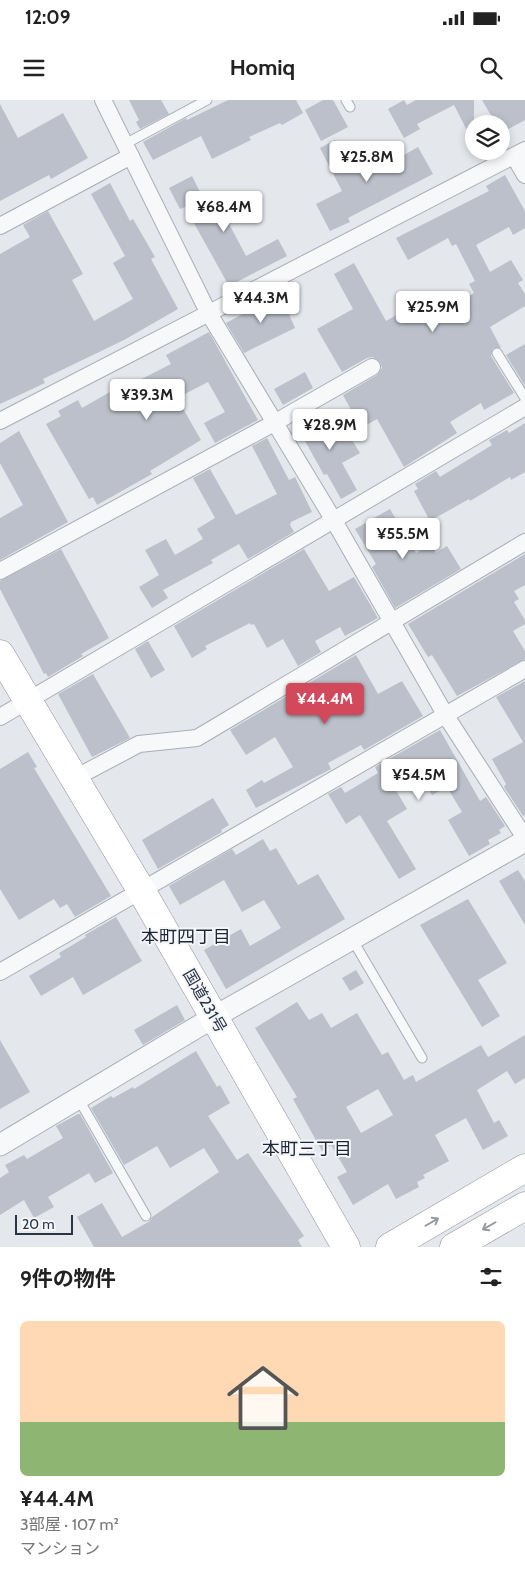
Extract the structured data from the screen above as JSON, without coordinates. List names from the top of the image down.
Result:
{
  "streets": {
    "highway": ["国道231号"]
  },
  "districts": ["本町四丁目", "本町三丁目"],
  "scale_bar": "20 m",
  "page": {
    "status": "12:09",
    "header": "Homiq",
    "price": [
      "¥25.8M",
      "¥68.4M",
      "¥44.3M",
      "¥25.9M",
      "¥39.3M",
      "¥28.9M",
      "¥55.5M",
      "¥44.4M",
      "¥54.5M"
    ],
    "scale": "20 m",
    "heading": "9件の物件",
    "list": [
      {
        "name": "¥44.4M",
        "note": "3部屋 · 107 m² · マンション"
      }
    ]
  }
}
